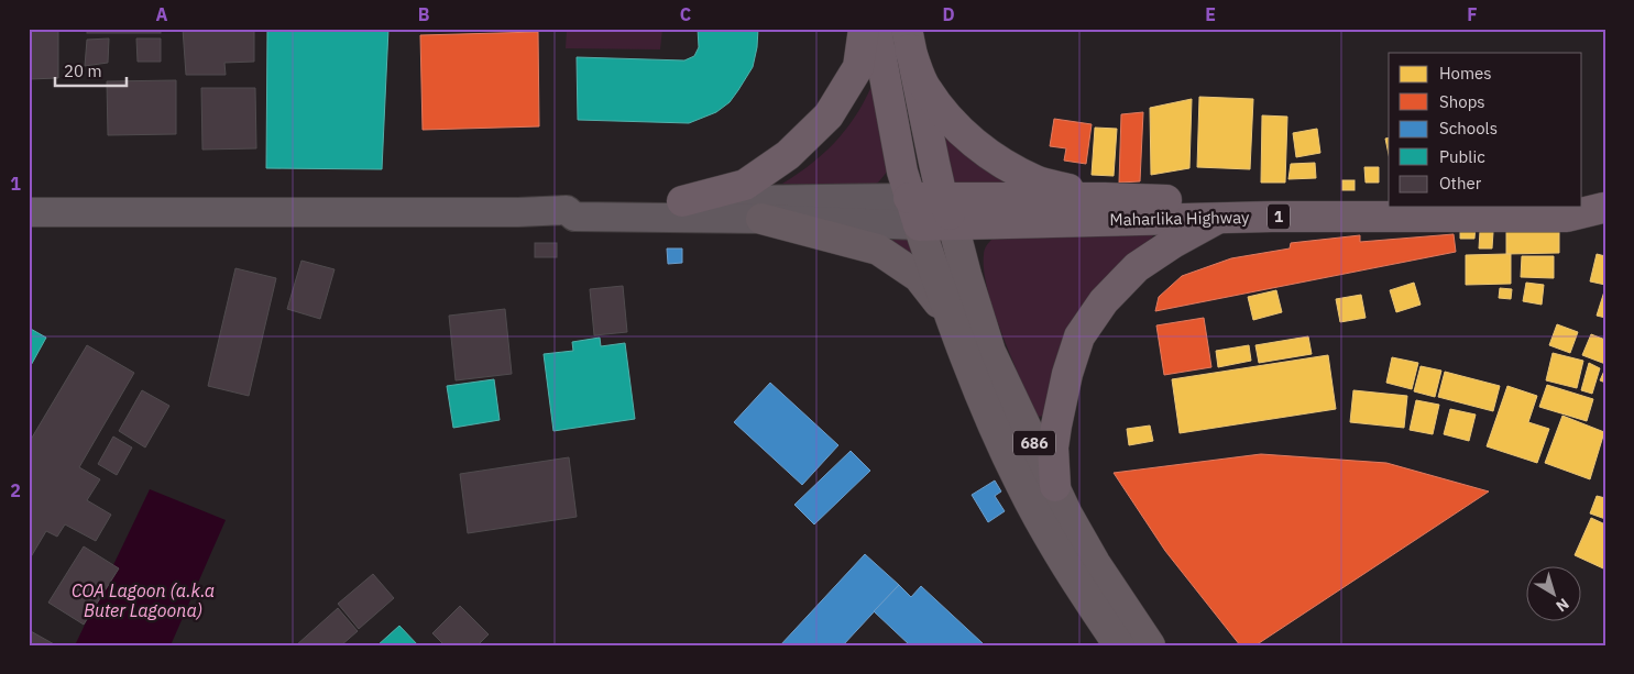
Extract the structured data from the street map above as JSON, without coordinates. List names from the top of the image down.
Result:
{
  "streets": {
    "highway": ["1", "Maharlika Highway", "686"]
  },
  "crossings": [
    ["1", "Maharlika Highway"],
    ["Maharlika Highway", "686"]
  ],
  "water": ["COA Lagoon (a.k.a Buter Lagoona)"],
  "legend": [
    "Homes",
    "Shops",
    "Schools",
    "Public",
    "Other"
  ],
  "scale_bar": "20 m",
  "north": "bottom right",
  "grid": {
    "columns": [
      "A",
      "B",
      "C",
      "D",
      "E",
      "F"
    ],
    "rows": ["1", "2"]
  }
}
